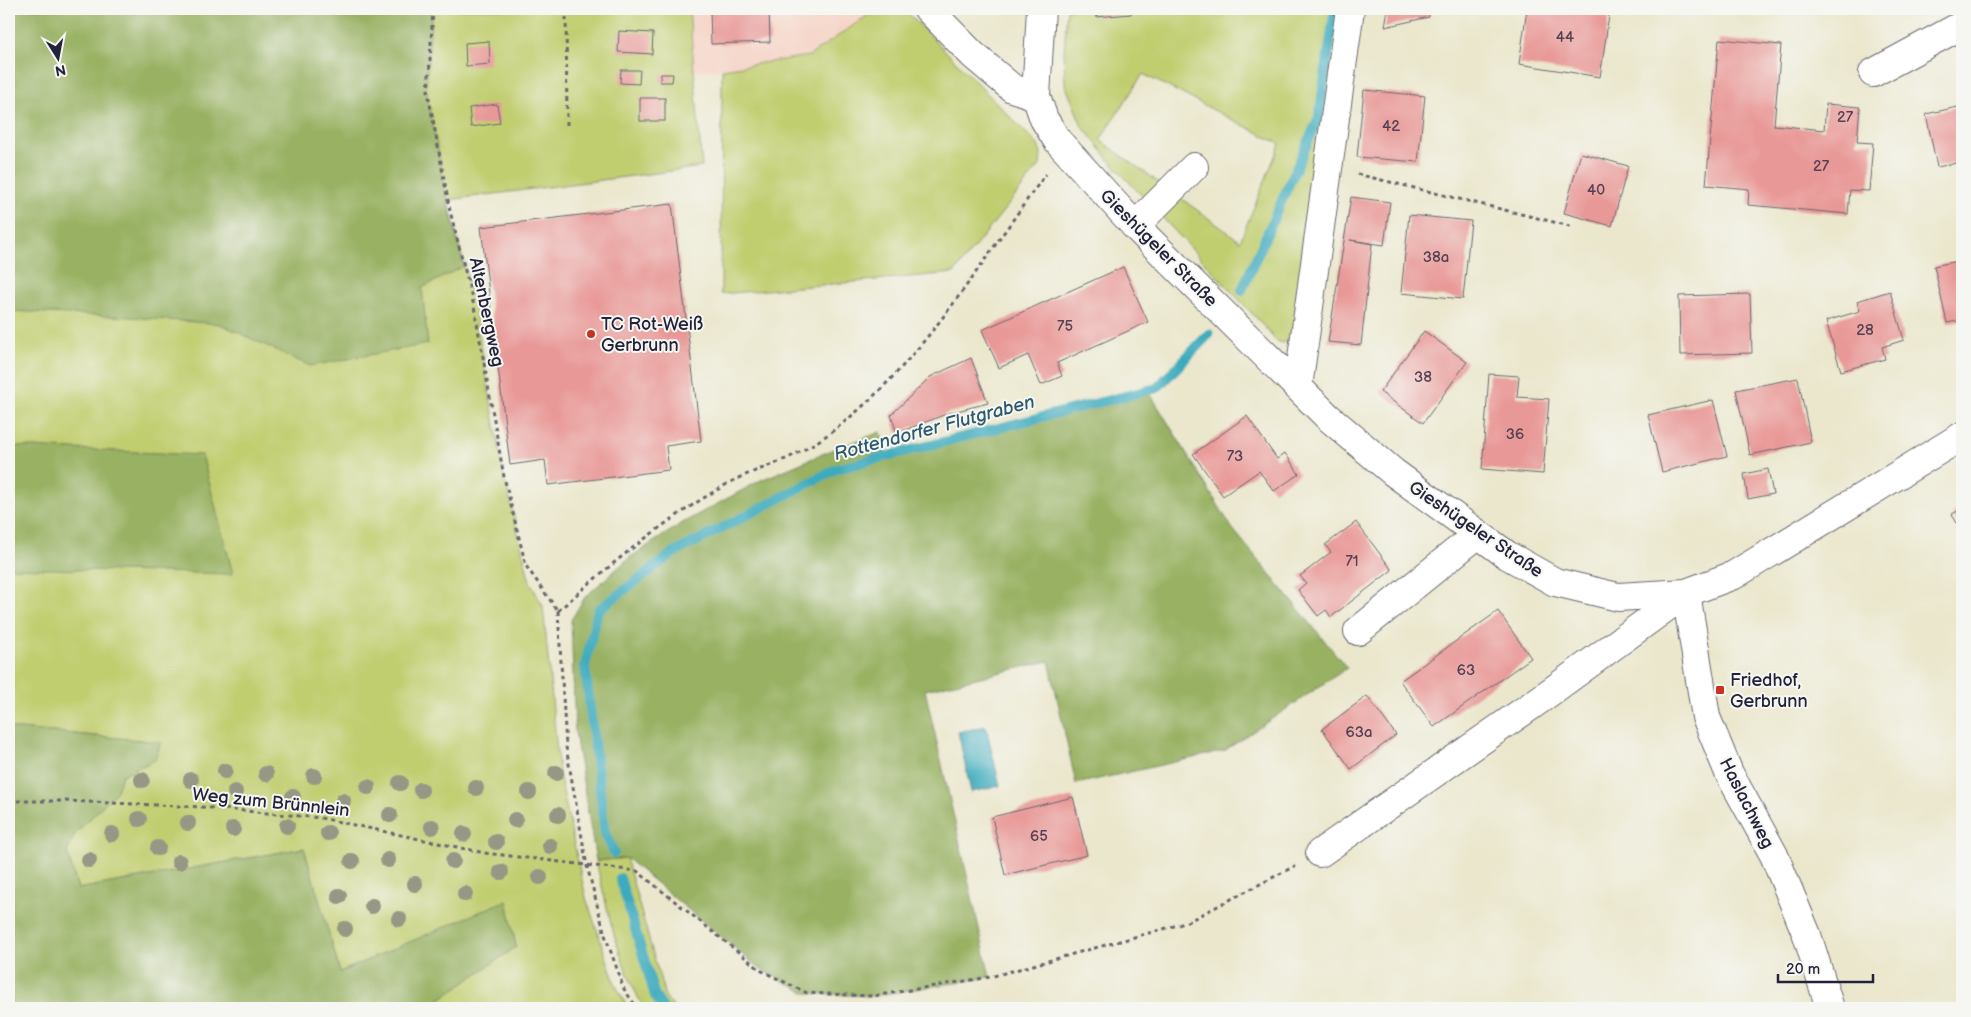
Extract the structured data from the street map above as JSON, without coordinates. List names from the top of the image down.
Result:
{
  "streets": {
    "street": ["Gieshügeler Straße", "Haslachweg"],
    "path": ["Altenbergweg", "Weg zum Brünnlein"]
  },
  "crossings": [
    ["Gieshügeler Straße", "Weg zum Brünnlein"],
    ["Gieshügeler Straße", "Haslachweg"]
  ],
  "water": ["Rottendorfer Flutgraben"],
  "places": {
    "other": ["TC Rot-Weiß Gerbrunn"],
    "transit": ["Friedhof, Gerbrunn"]
  },
  "house_numbers": [
    "44",
    "27",
    "42",
    "27",
    "40",
    "38a",
    "75",
    "28",
    "38",
    "36",
    "73",
    "71",
    "63",
    "63a",
    "65"
  ],
  "scale_bar": "20 m",
  "north": "bottom"
}
